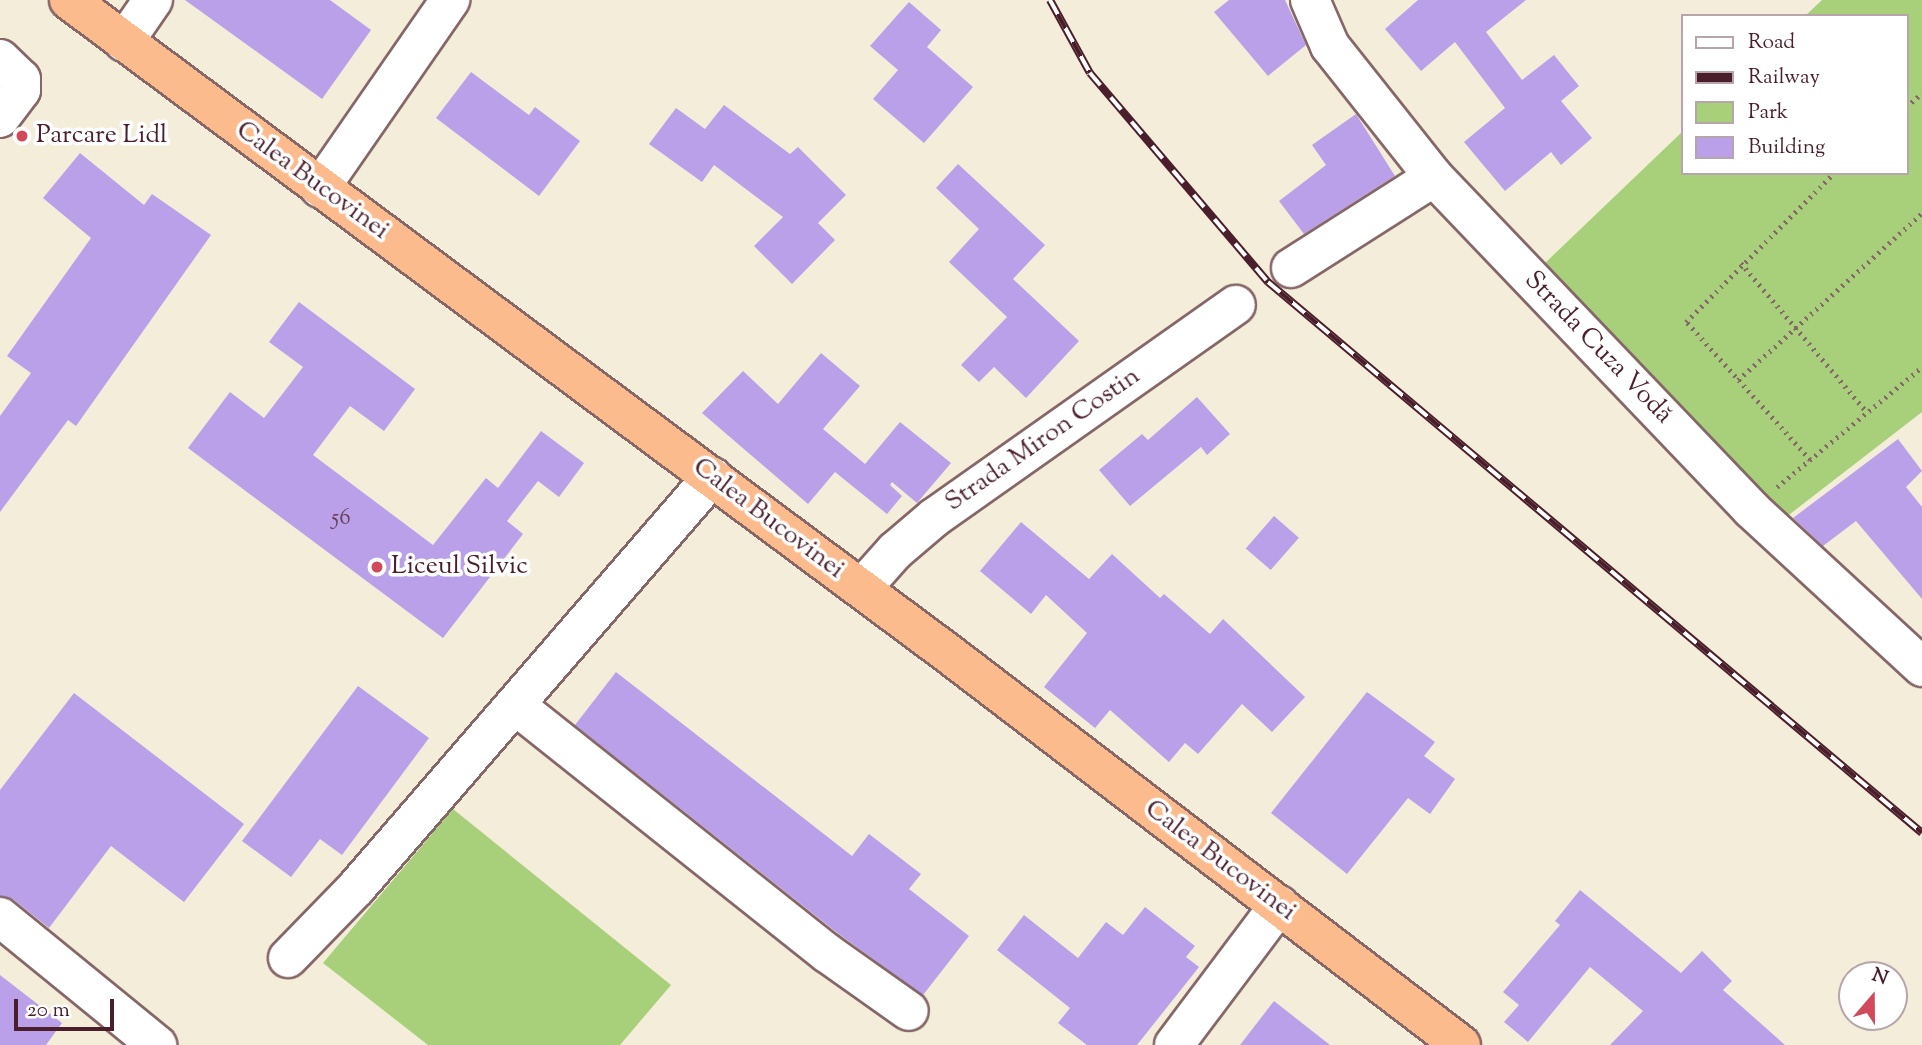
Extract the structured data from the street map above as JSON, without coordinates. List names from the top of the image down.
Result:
{
  "streets": {
    "highway": ["Calea Bucovinei"],
    "street": ["Strada Cuza Vodă", "Strada Miron Costin"]
  },
  "crossings": [
    ["Calea Bucovinei", "Strada Miron Costin"]
  ],
  "places": ["Parcare Lidl", "Liceul Silvic"],
  "house_numbers": ["56"],
  "legend": [
    "Road",
    "Railway",
    "Park",
    "Building"
  ],
  "scale_bar": "20 m",
  "north": "top"
}
